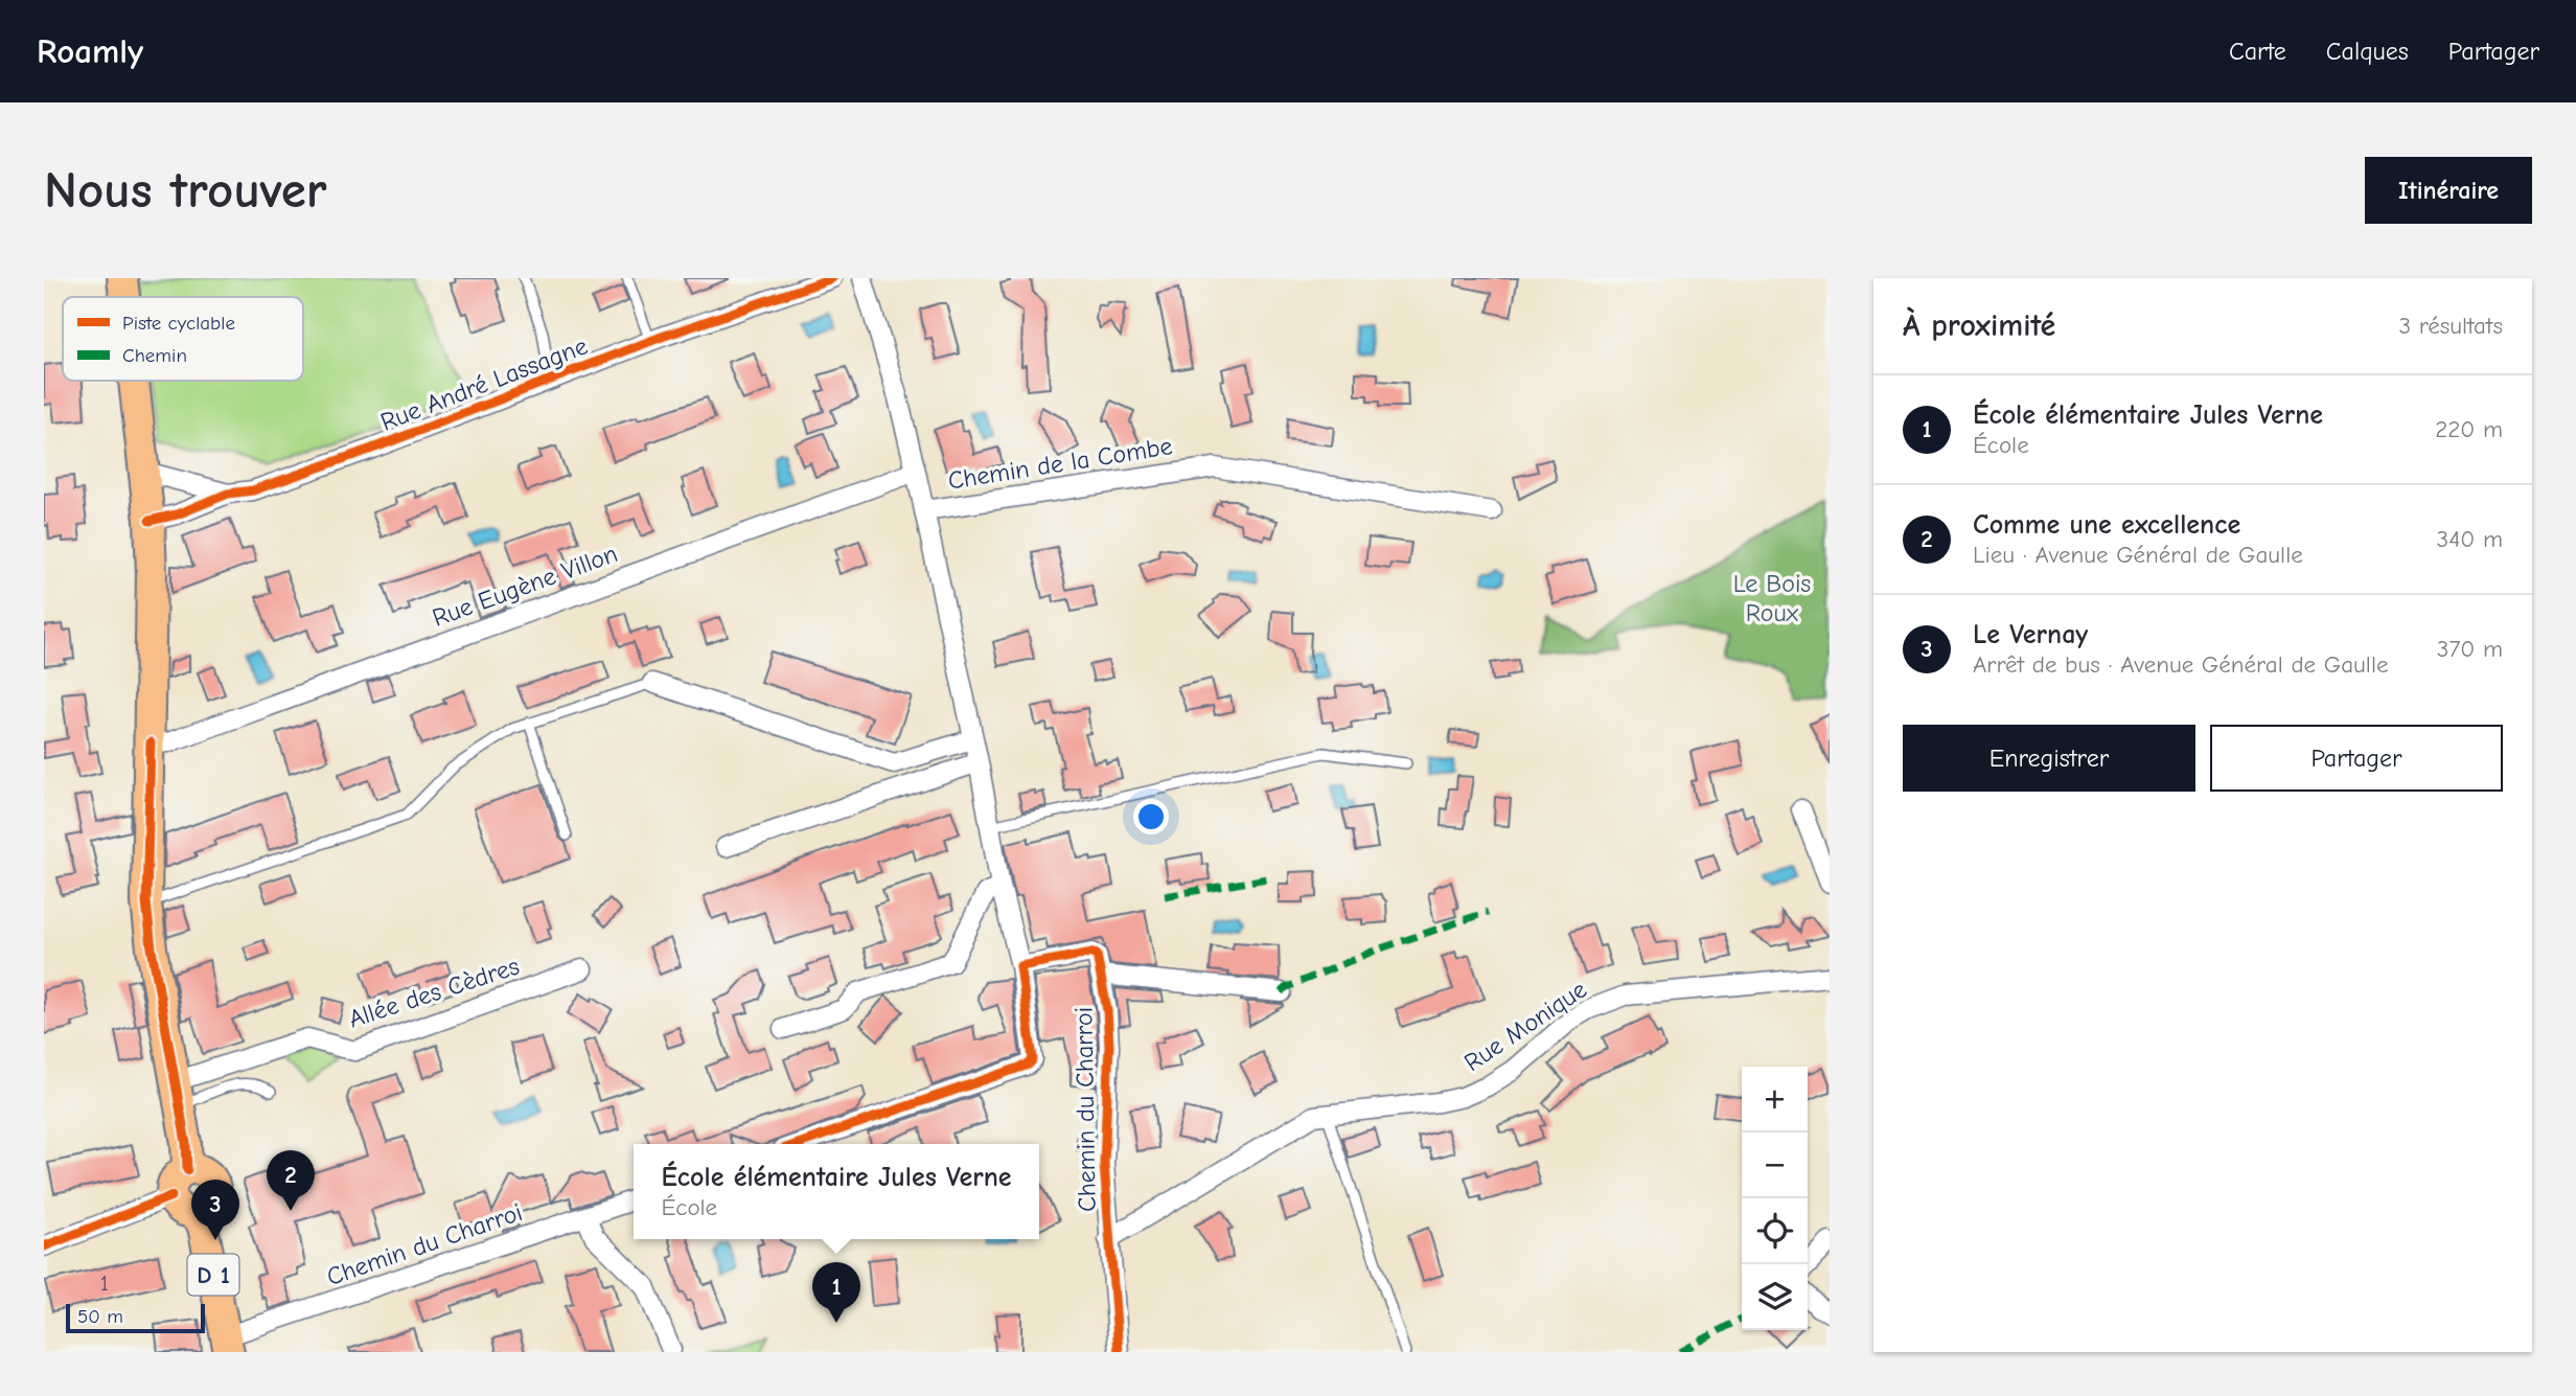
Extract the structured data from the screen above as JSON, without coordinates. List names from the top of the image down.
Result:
{
  "streets": {
    "main road": ["D 1"],
    "street": [
      "Rue André Lassagne",
      "Chemin de la Combe",
      "Rue Eugène Villon",
      "Allée des Cèdres",
      "Rue Monique",
      "Chemin du Charroi"
    ]
  },
  "crossings": [
    ["Chemin de la Combe", "Chemin du Charroi"],
    ["Rue Monique", "Chemin du Charroi"],
    ["Chemin du Charroi", "D 1"]
  ],
  "parks": ["Le Bois Roux"],
  "house_numbers": ["1"],
  "legend": ["Piste cyclable", "Chemin"],
  "scale_bar": "50 m",
  "page": {
    "header": "Roamly",
    "nav": ["Carte", "Calques", "Partager"],
    "buttons": [
      "Itinéraire",
      ["Enregistrer", "Partager"]
    ],
    "title": "Nous trouver",
    "heading": ["À proximité", "3 résultats"],
    "list": [
      {
        "mark": "1",
        "name": "École élémentaire Jules Verne",
        "note": "École",
        "value": "220 m"
      },
      {
        "mark": "2",
        "name": "Comme une excellence",
        "note": "Lieu · Avenue Général de Gaulle",
        "value": "340 m"
      },
      {
        "mark": "3",
        "name": "Le Vernay",
        "note": "Arrêt de bus · Avenue Général de Gaulle",
        "value": "370 m"
      }
    ],
    "map_buttons": ["+", "−"],
    "popup": ["École élémentaire Jules Verne", "École"],
    "pins": ["2", "3", "1"],
    "scale": "50 m"
  }
}
